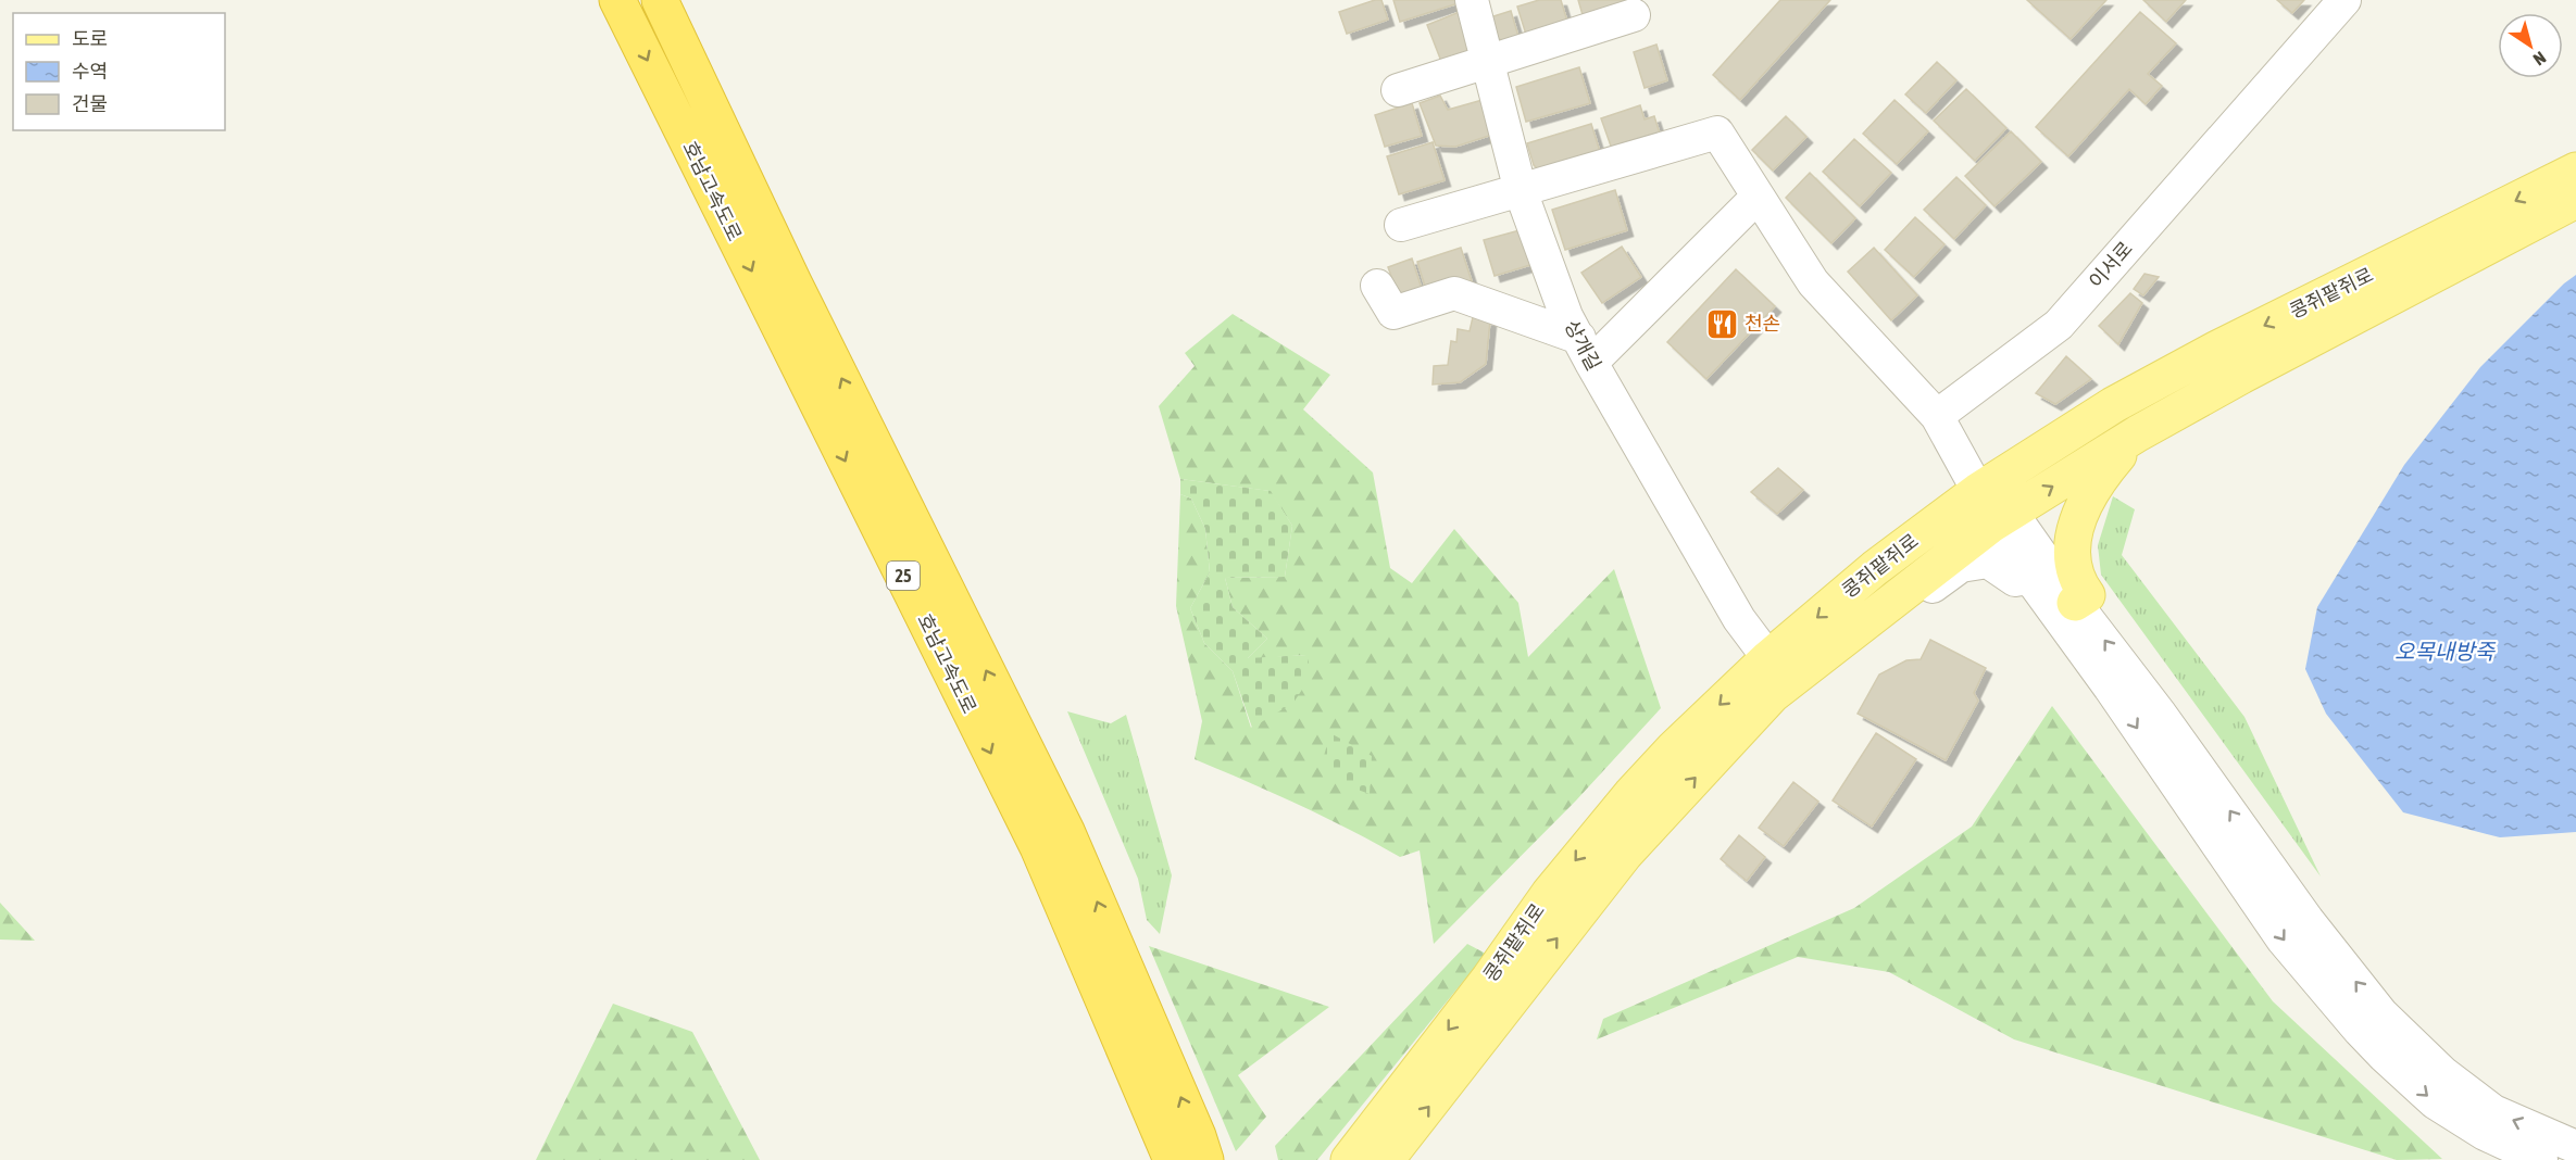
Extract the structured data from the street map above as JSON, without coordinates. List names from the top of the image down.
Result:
{
  "streets": {
    "highway": ["호남고속도로", "25"],
    "main road": ["콩쥐팥쥐로"],
    "street": ["이서로", "상개길"]
  },
  "crossings": [
    ["콩쥐팥쥐로", "상개길"]
  ],
  "water": ["오목내방죽"],
  "places": {
    "restaurant": ["천손"]
  },
  "legend": ["도로", "수역", "건물"],
  "north": "bottom right"
}
